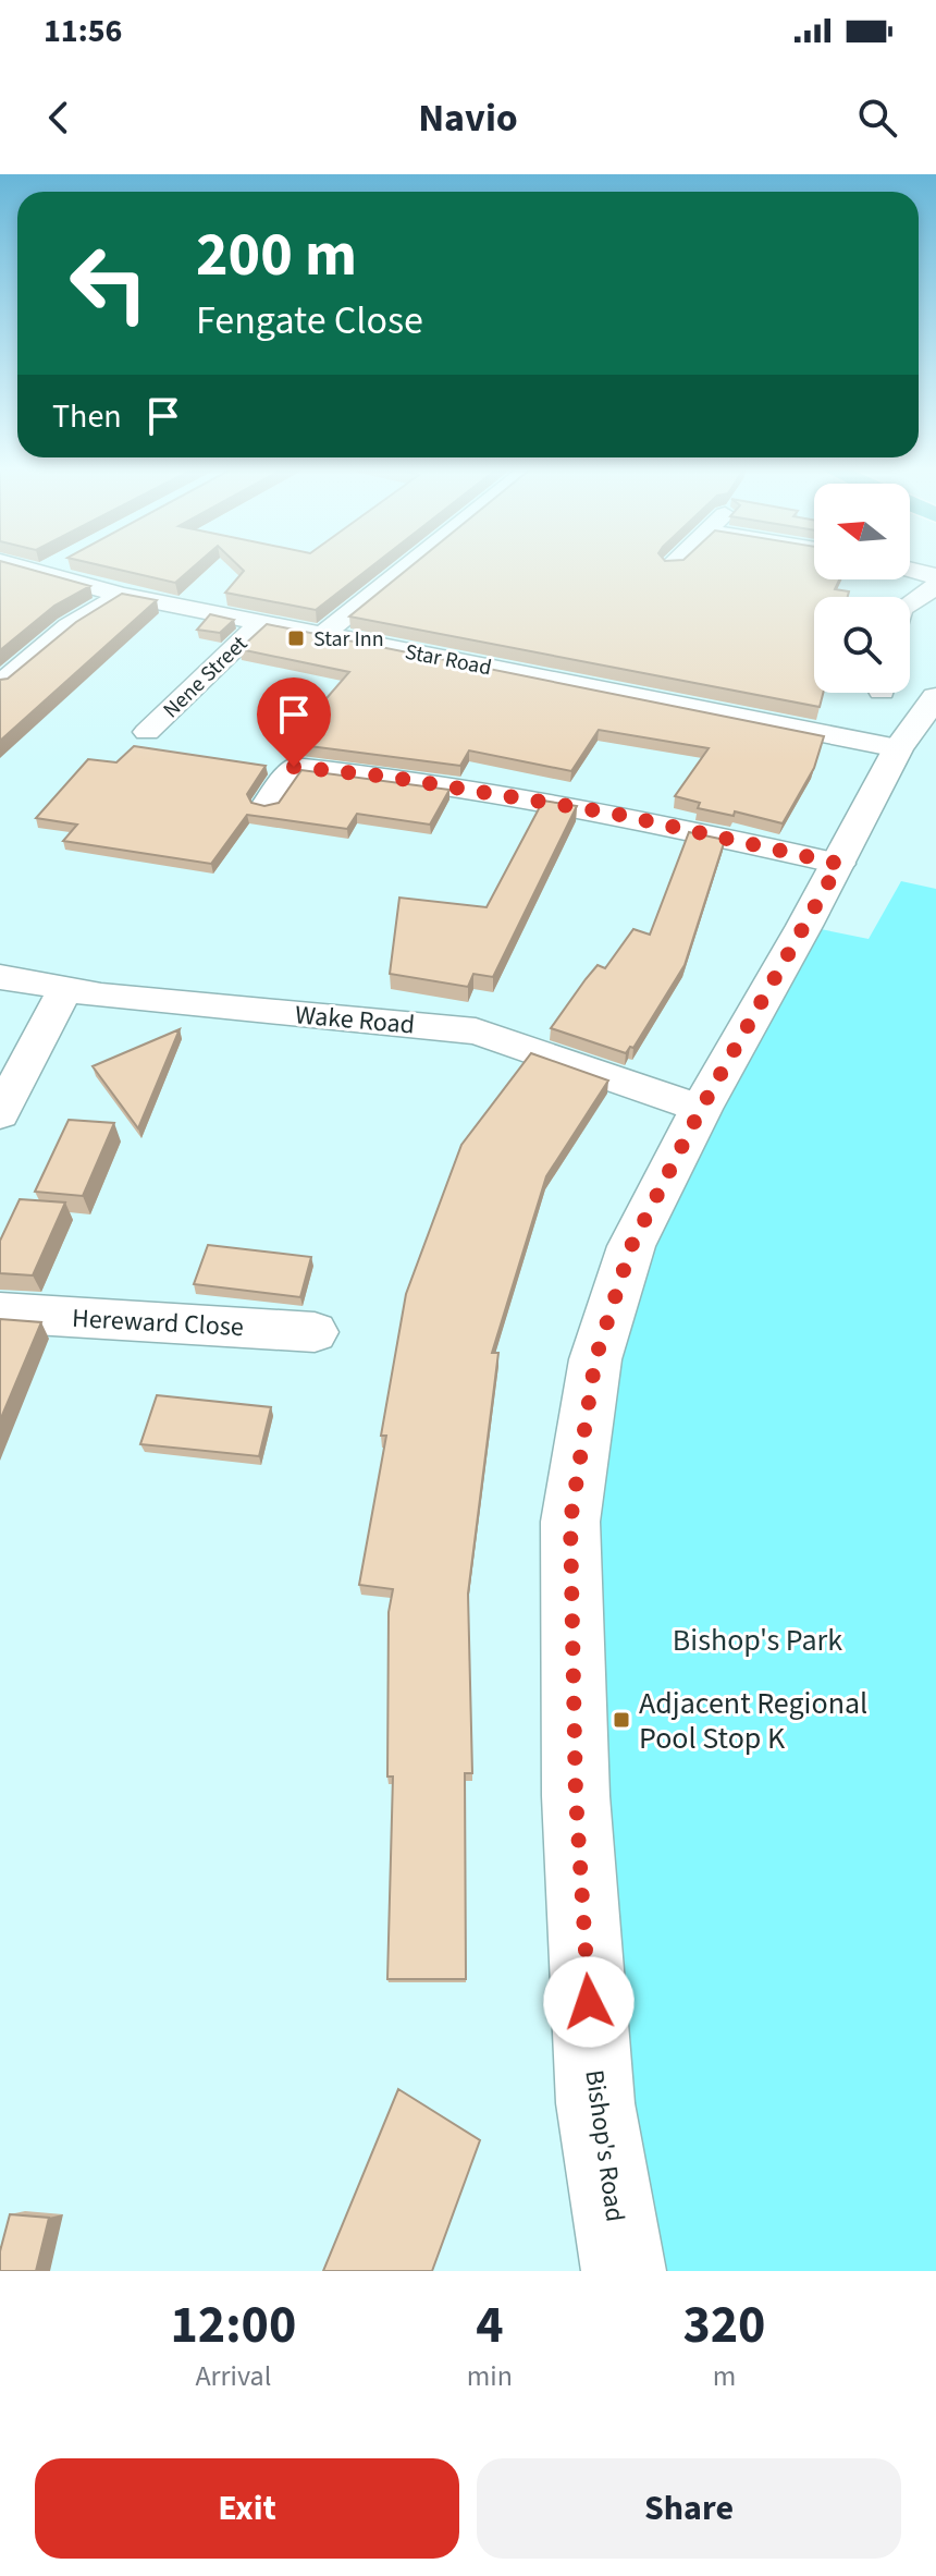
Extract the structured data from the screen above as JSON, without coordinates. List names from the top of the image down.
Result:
{
  "streets": {
    "street": [
      "Star Road",
      "Nene Street",
      "Wake Road",
      "Hereward Close",
      "Bishop's Road"
    ]
  },
  "crossings": [
    ["Star Road", "Nene Street"],
    ["Star Road", "Bishop's Road"],
    ["Wake Road", "Bishop's Road"]
  ],
  "parks": ["Bishop's Park"],
  "places": {
    "transit": ["Star Inn", "Adjacent Regional Pool Stop K"]
  },
  "north": "left",
  "page": {
    "status": "11:56",
    "header": "Navio",
    "turn": ["200 m", "Fengate Close"],
    "then": "Then",
    "eta": [
      "12:00",
      "Arrival",
      "4",
      "min",
      "320",
      "m"
    ],
    "buttons": ["Exit", "Share"]
  }
}
